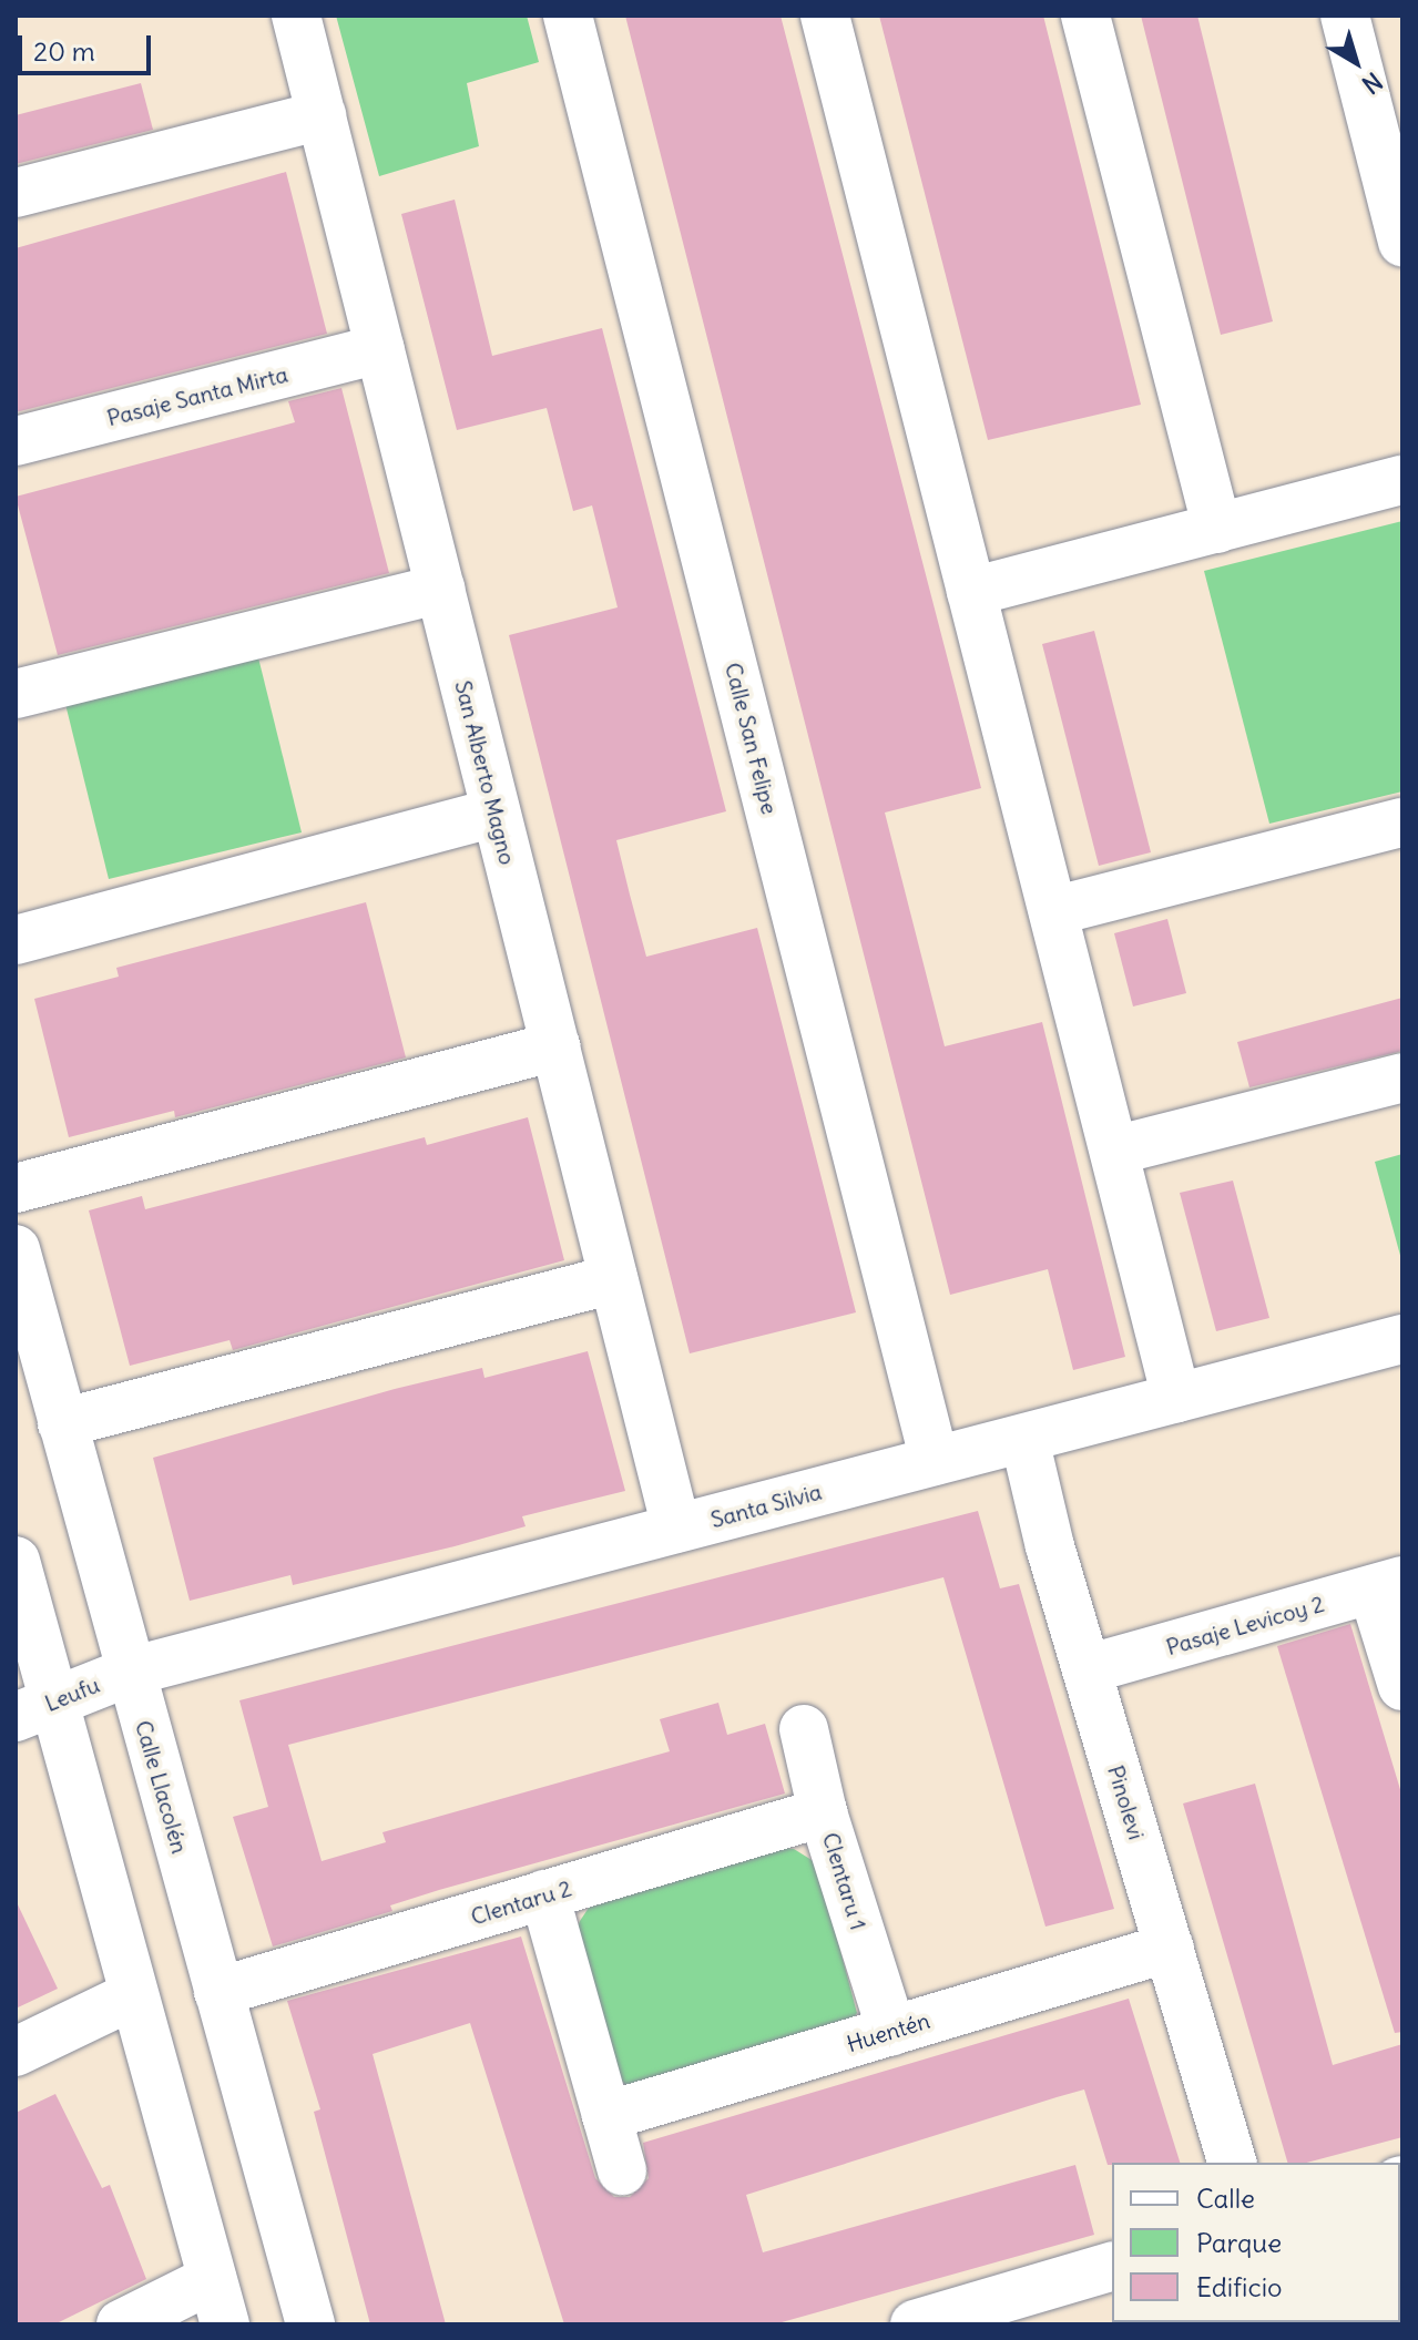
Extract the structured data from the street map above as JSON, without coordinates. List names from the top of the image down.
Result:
{
  "streets": {
    "street": [
      "Pasaje Santa Mirta",
      "Calle San Felipe",
      "San Alberto Magno",
      "Santa Silvia",
      "Pasaje Levicoy 2",
      "Leufu",
      "Calle Llacolén",
      "Pinolevi",
      "Clentaru 1",
      "Clentaru 2",
      "Huentén"
    ]
  },
  "crossings": [
    ["Pasaje Santa Mirta", "San Alberto Magno"],
    ["Calle San Felipe", "Santa Silvia"],
    ["San Alberto Magno", "Santa Silvia"],
    ["Santa Silvia", "Leufu"],
    ["Santa Silvia", "Calle Llacolén"],
    ["Santa Silvia", "Pinolevi"],
    ["Pasaje Levicoy 2", "Pinolevi"],
    ["Leufu", "Calle Llacolén"],
    ["Calle Llacolén", "Clentaru 2"],
    ["Pinolevi", "Huentén"],
    ["Clentaru 1", "Clentaru 2"],
    ["Clentaru 1", "Huentén"]
  ],
  "legend": ["Calle", "Parque", "Edificio"],
  "scale_bar": "20 m",
  "north": "bottom right"
}
